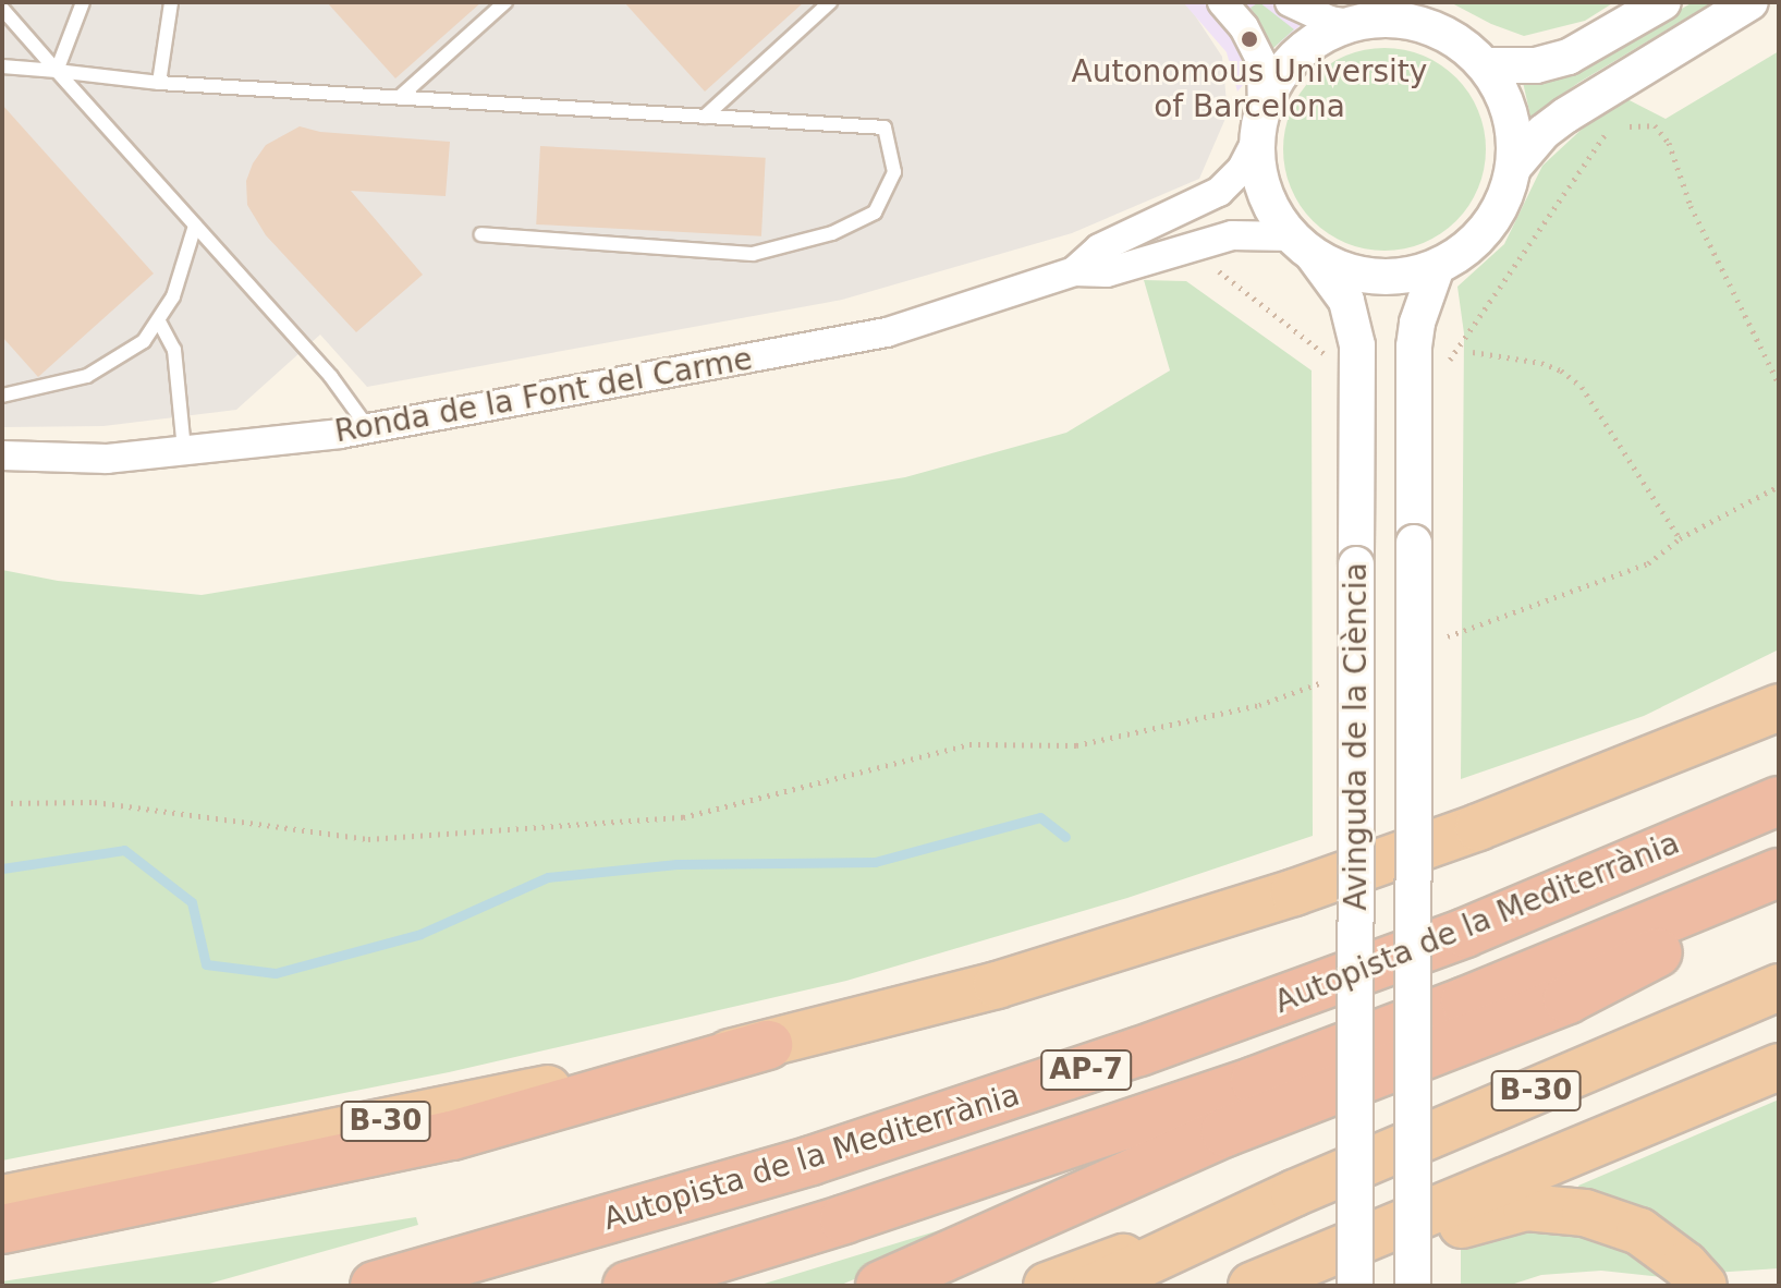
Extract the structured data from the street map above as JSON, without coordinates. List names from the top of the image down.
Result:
{
  "streets": {
    "highway": ["Autopista de la Mediterrània", "AP-7", "B-30"],
    "street": ["Ronda de la Font del Carme", "Avinguda de la Ciència"]
  },
  "crossings": [
    ["Ronda de la Font del Carme", "Avinguda de la Ciència"]
  ],
  "places": ["Autonomous University of Barcelona"]
}
